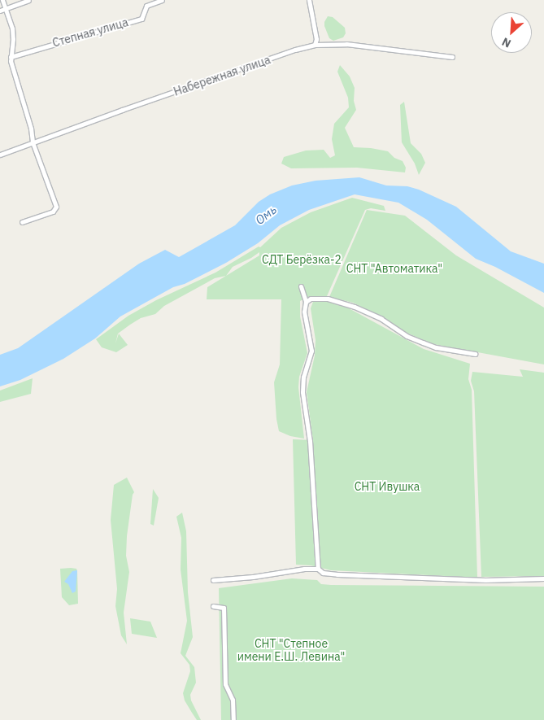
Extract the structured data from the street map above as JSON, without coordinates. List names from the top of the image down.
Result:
{
  "streets": {
    "street": ["Степная улица", "Набережная улица"]
  },
  "water": ["Омь"],
  "parks": [
    "СДТ Берёзка-2",
    "СНТ \"Автоматика\"",
    "СНТ Ивушка",
    "СНТ \"Степное имени Е.Ш. Левина\""
  ],
  "north": "bottom left"
}
